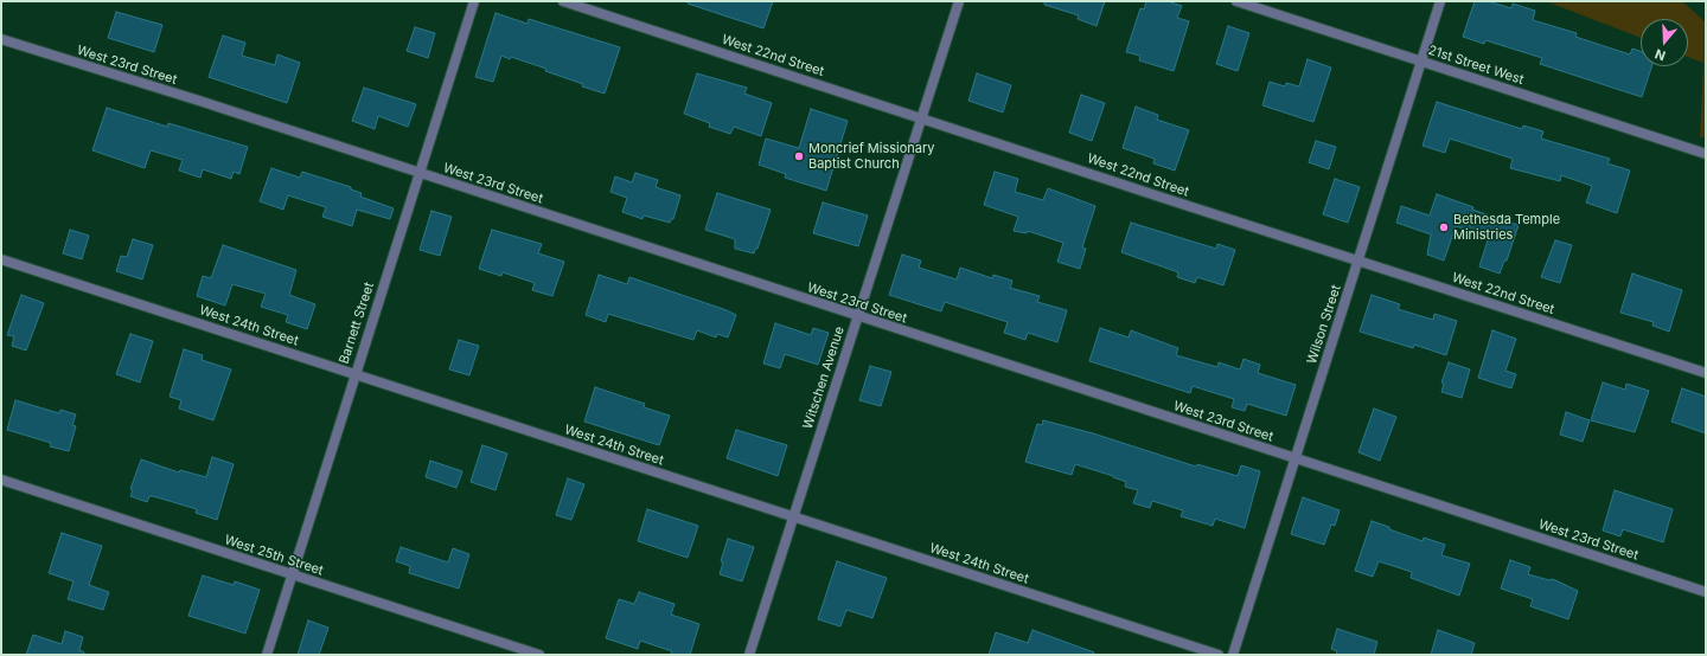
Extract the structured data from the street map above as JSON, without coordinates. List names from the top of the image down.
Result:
{
  "streets": {
    "street": [
      "West 22nd Street",
      "West 23rd Street",
      "21st Street West",
      "Barnett Street",
      "Wilson Street",
      "West 24th Street",
      "Witschen Avenue",
      "West 25th Street"
    ]
  },
  "crossings": [
    ["West 22nd Street", "Wilson Street"],
    ["West 22nd Street", "Witschen Avenue"],
    ["West 23rd Street", "Barnett Street"],
    ["West 23rd Street", "Wilson Street"],
    ["West 23rd Street", "Witschen Avenue"],
    ["21st Street West", "Wilson Street"],
    ["Barnett Street", "West 24th Street"],
    ["Barnett Street", "West 25th Street"],
    ["West 24th Street", "Witschen Avenue"]
  ],
  "places": ["Moncrief Missionary Baptist Church", "Bethesda Temple Ministries"],
  "north": "bottom"
}
